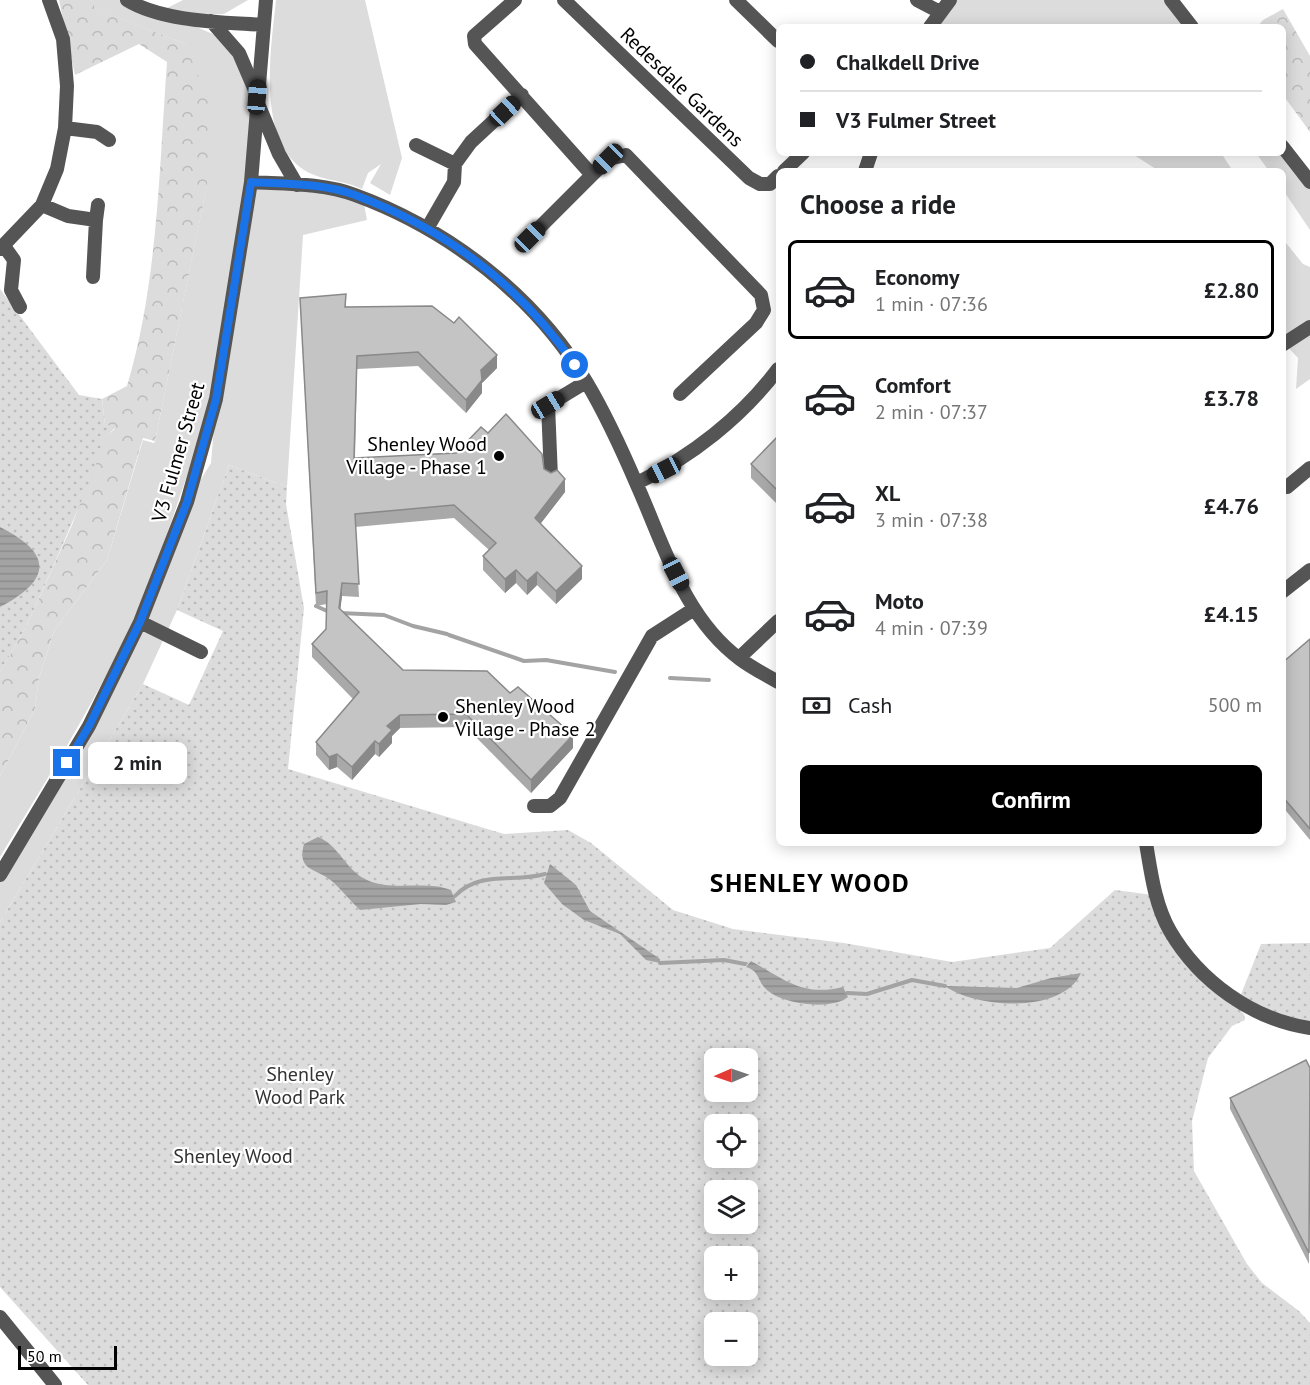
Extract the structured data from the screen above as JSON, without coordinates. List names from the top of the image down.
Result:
{
  "streets": {
    "street": ["Redesdale Gardens", "V3 Fulmer Street"]
  },
  "districts": ["SHENLEY WOOD"],
  "parks": ["Shenley Wood Park", "Shenley Wood"],
  "places": ["Shenley Wood Village - Phase 1", "Shenley Wood Village - Phase 2"],
  "scale_bar": "50 m",
  "north": "left",
  "page": {
    "banner": ["Chalkdell Drive", "V3 Fulmer Street"],
    "heading": "Choose a ride",
    "list": [
      {
        "name": "Economy",
        "note": "1 min · 07:36",
        "value": "£2.80"
      },
      {
        "name": "Comfort",
        "note": "2 min · 07:37",
        "value": "£3.78"
      },
      {
        "name": "XL",
        "note": "3 min · 07:38",
        "value": "£4.76"
      },
      {
        "name": "Moto",
        "note": "4 min · 07:39",
        "value": "£4.15"
      }
    ],
    "pay": ["Cash", "500 m"],
    "bubble": "2 min",
    "buttons": "Confirm",
    "map_buttons": ["+", "−"],
    "scale": "50 m"
  }
}
